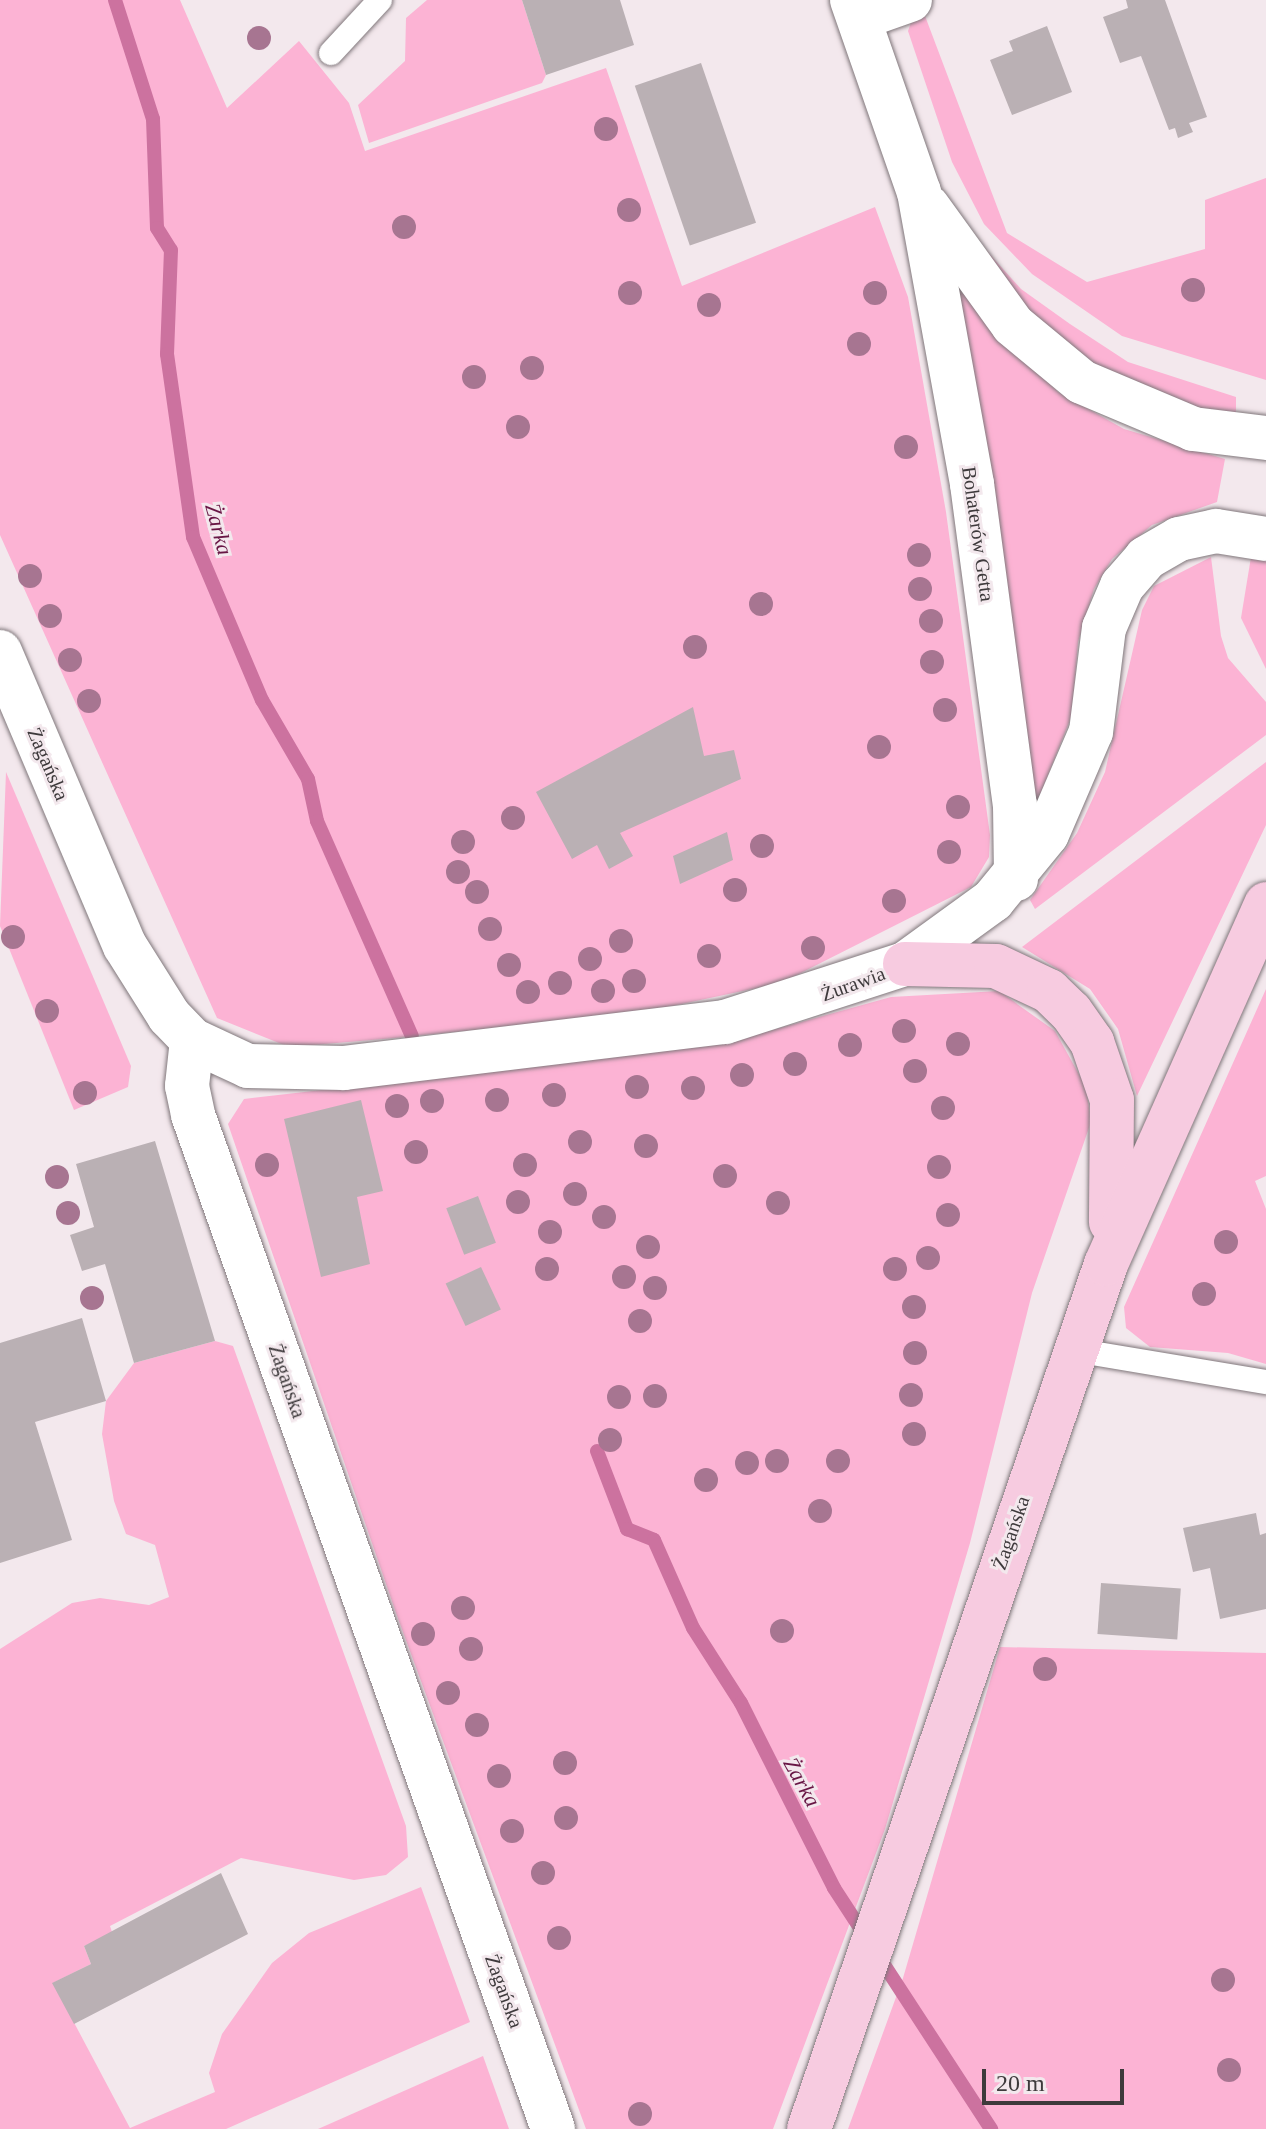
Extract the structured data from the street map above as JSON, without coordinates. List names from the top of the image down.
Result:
{
  "streets": {
    "main road": ["Żagańska"],
    "street": ["Bohaterów Getta", "Żurawia"]
  },
  "crossings": [
    ["Bohaterów Getta", "Żurawia"],
    ["Żagańska", "Żurawia"]
  ],
  "water": ["Żarka"],
  "scale_bar": "20 m"
}
